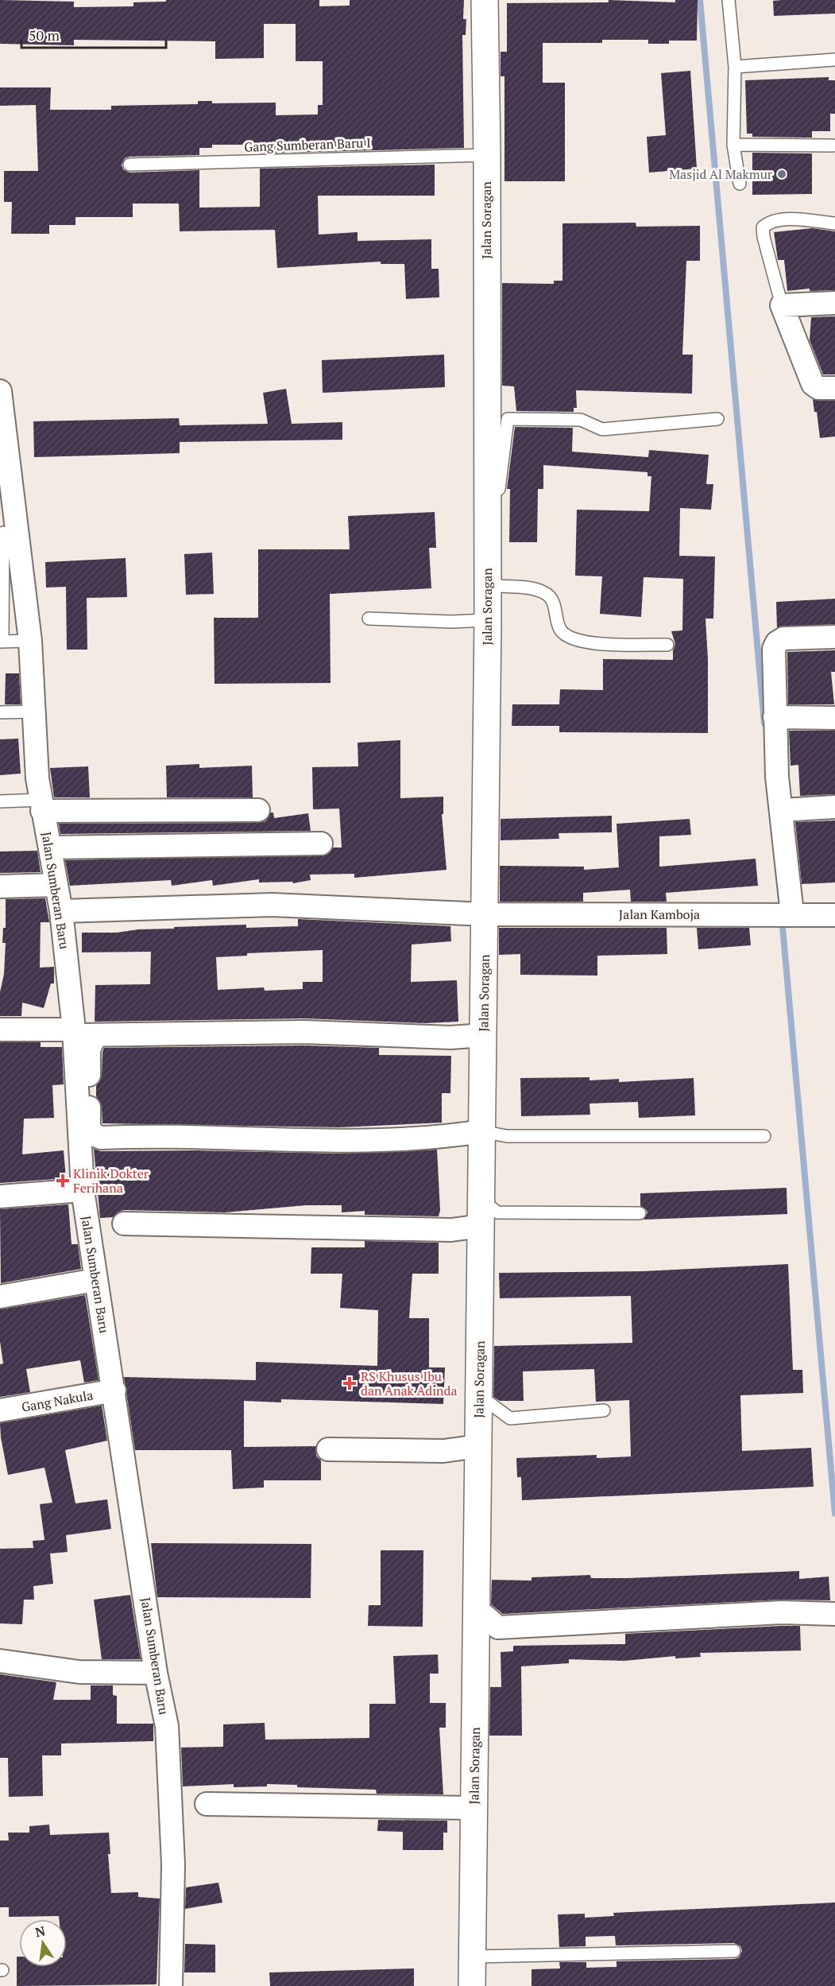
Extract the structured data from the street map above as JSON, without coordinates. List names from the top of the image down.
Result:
{
  "streets": {
    "street": [
      "Jalan Soragan",
      "Jalan Sumberan Baru",
      "Jalan Kamboja",
      "Gang Nakula"
    ],
    "lane": ["Gang Sumberan Baru I"]
  },
  "crossings": [
    ["Gang Sumberan Baru I", "Jalan Soragan"],
    ["Jalan Soragan", "Jalan Kamboja"],
    ["Jalan Sumberan Baru", "Jalan Kamboja"],
    ["Jalan Sumberan Baru", "Gang Nakula"]
  ],
  "places": {
    "other": ["Masjid Al Makmur"],
    "health": ["Klinik Dokter Ferihana", "RS Khusus Ibu dan Anak Adinda"]
  },
  "scale_bar": "50 m",
  "north": "top"
}
